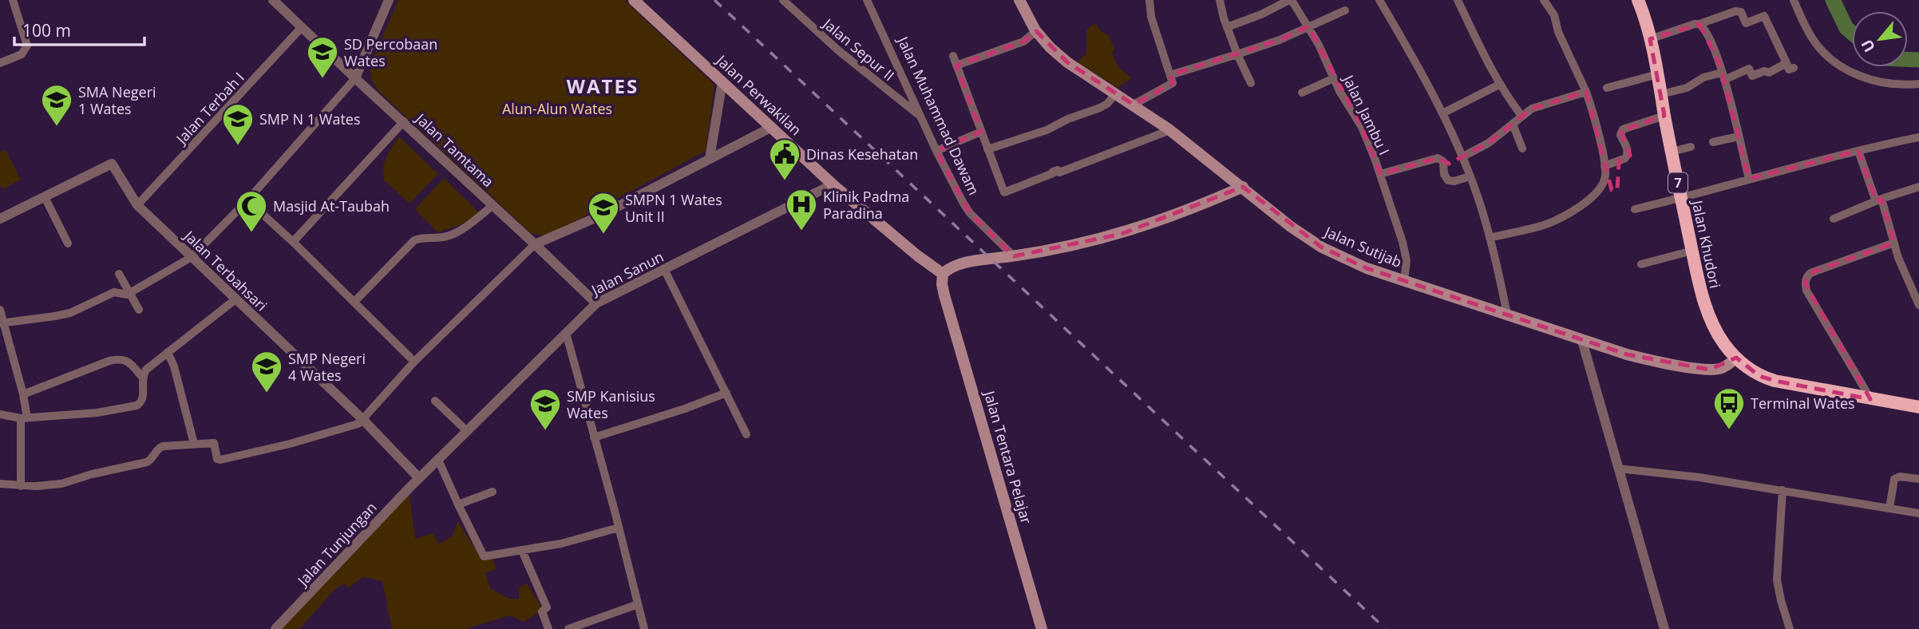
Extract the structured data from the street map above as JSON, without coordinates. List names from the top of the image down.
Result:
{
  "streets": {
    "highway": ["7", "Jalan Khudori"],
    "main road": ["Jalan Perwakilan", "Jalan Sutijab", "Jalan Tentara Pelajar"],
    "street": [
      "Jalan Sepur II",
      "Jalan Terbah I",
      "Jalan Jambu I",
      "Jalan Muhammad Dawam",
      "Jalan Tamtama",
      "Jalan Terbahsari",
      "Jalan Sanun",
      "Jalan Tunjungan"
    ]
  },
  "crossings": [
    ["Jalan Sepur II", "Jalan Muhammad Dawam"],
    ["Jalan Perwakilan", "Jalan Sanun"],
    ["Jalan Perwakilan", "Jalan Tentara Pelajar"],
    ["Jalan Terbah I", "Jalan Tamtama"],
    ["Jalan Terbah I", "Jalan Terbahsari"],
    ["Jalan Jambu I", "Jalan Sutijab"],
    ["Jalan Tamtama", "Jalan Sanun"],
    ["7", "Jalan Khudori"],
    ["7", "Jalan Sutijab"],
    ["Jalan Khudori", "Jalan Sutijab"],
    ["Jalan Terbahsari", "Jalan Sanun"],
    ["Jalan Terbahsari", "Jalan Tunjungan"],
    ["Jalan Sanun", "Jalan Tunjungan"]
  ],
  "districts": ["WATES"],
  "parks": ["Alun-Alun Wates"],
  "places": {
    "school or university": [
      "SD Percobaan Wates",
      "SMA Negeri 1 Wates",
      "SMP N 1 Wates",
      "SMPN 1 Wates Unit II",
      "SMP Negeri 4 Wates",
      "SMP Kanisius Wates"
    ],
    "public building": ["Dinas Kesehatan"],
    "hospital": ["Klinik Padma Paradina"],
    "mosque": ["Masjid At-Taubah"],
    "bus stop": ["Terminal Wates"]
  },
  "scale_bar": "100 m",
  "north": "bottom left"
}
